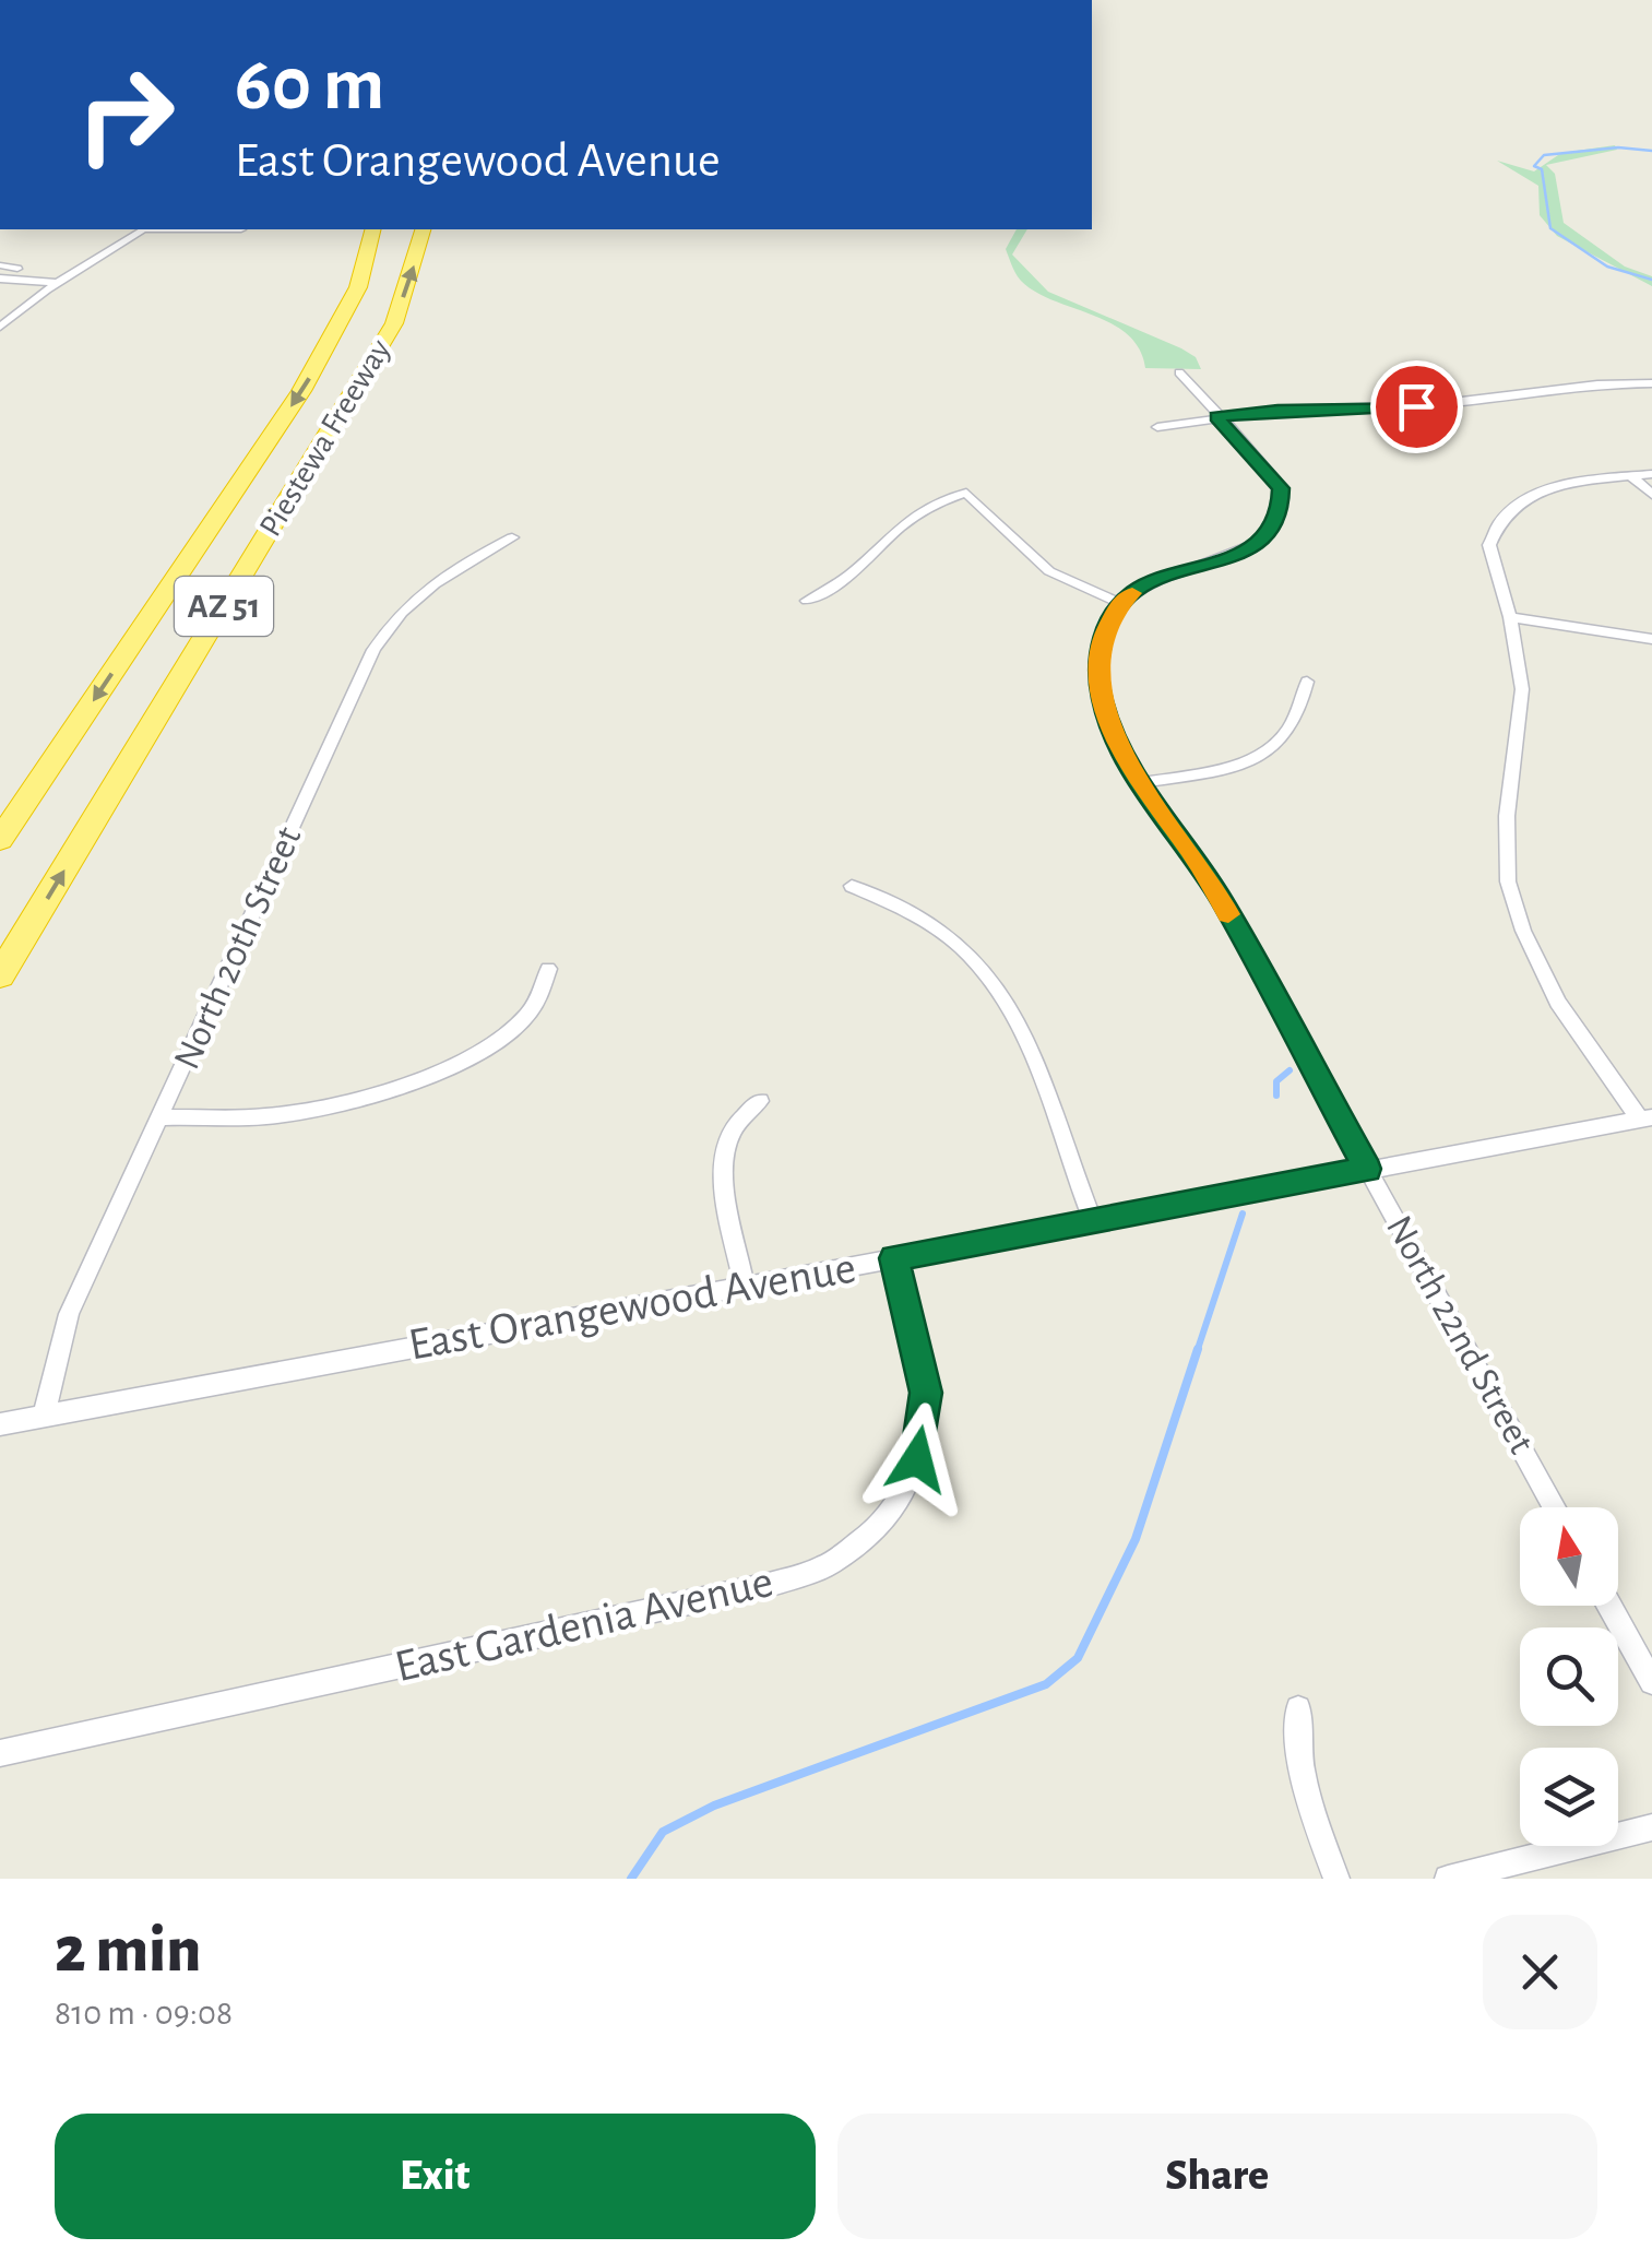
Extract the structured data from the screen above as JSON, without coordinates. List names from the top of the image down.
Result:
{
  "streets": {
    "highway": ["Piestewa Freeway", "AZ 51"],
    "street": [
      "North 20th Street",
      "East Orangewood Avenue",
      "North 22nd Street",
      "East Gardenia Avenue"
    ]
  },
  "crossings": [
    ["North 20th Street", "East Orangewood Avenue"],
    ["East Orangewood Avenue", "North 22nd Street"],
    ["East Orangewood Avenue", "East Gardenia Avenue"]
  ],
  "north": "top",
  "page": {
    "turn": ["60 m", "East Orangewood Avenue"],
    "heading": ["2 min", "810 m · 09:08"],
    "buttons": ["Exit", "Share"]
  }
}
